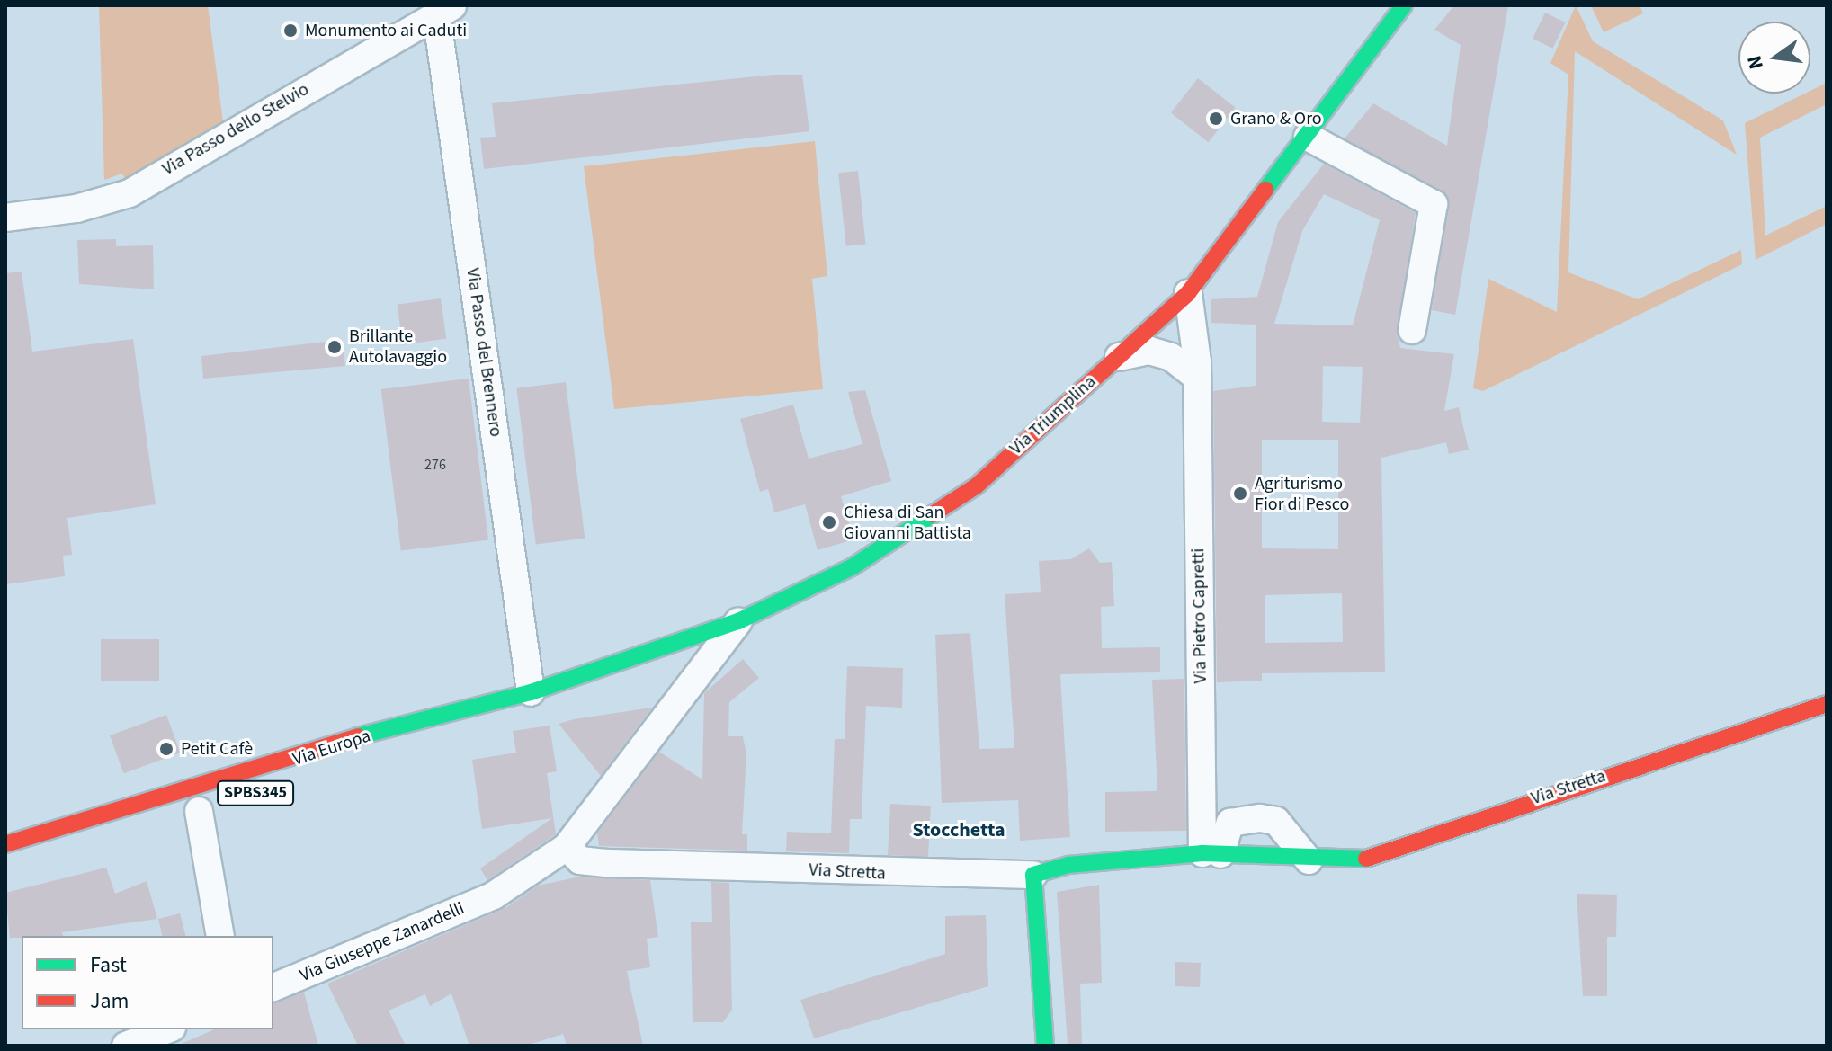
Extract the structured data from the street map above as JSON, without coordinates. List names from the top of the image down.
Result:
{
  "streets": {
    "main road": [
      "Via Triumplina",
      "Via Europa",
      "Via Stretta",
      "SPBS345"
    ],
    "street": [
      "Via Passo dello Stelvio",
      "Via Passo del Brennero",
      "Via Pietro Capretti",
      "Via Giuseppe Zanardelli"
    ]
  },
  "crossings": [
    ["Via Passo dello Stelvio", "Via Passo del Brennero"],
    ["Via Passo del Brennero", "Via Triumplina"],
    ["Via Passo del Brennero", "Via Europa"],
    ["Via Triumplina", "Via Pietro Capretti"],
    ["Via Triumplina", "Via Europa"],
    ["Via Triumplina", "Via Stretta"],
    ["Via Triumplina", "Via Giuseppe Zanardelli"],
    ["Via Pietro Capretti", "Via Stretta"],
    ["Via Stretta", "Via Giuseppe Zanardelli"]
  ],
  "districts": ["Stocchetta"],
  "places": [
    "Monumento ai Caduti",
    "Grano & Oro",
    "Brillante Autolavaggio",
    "Agriturismo Fior di Pesco",
    "Chiesa di San Giovanni Battista",
    "Petit Cafè"
  ],
  "house_numbers": ["276"],
  "legend": ["Fast", "Jam"],
  "north": "left"
}
